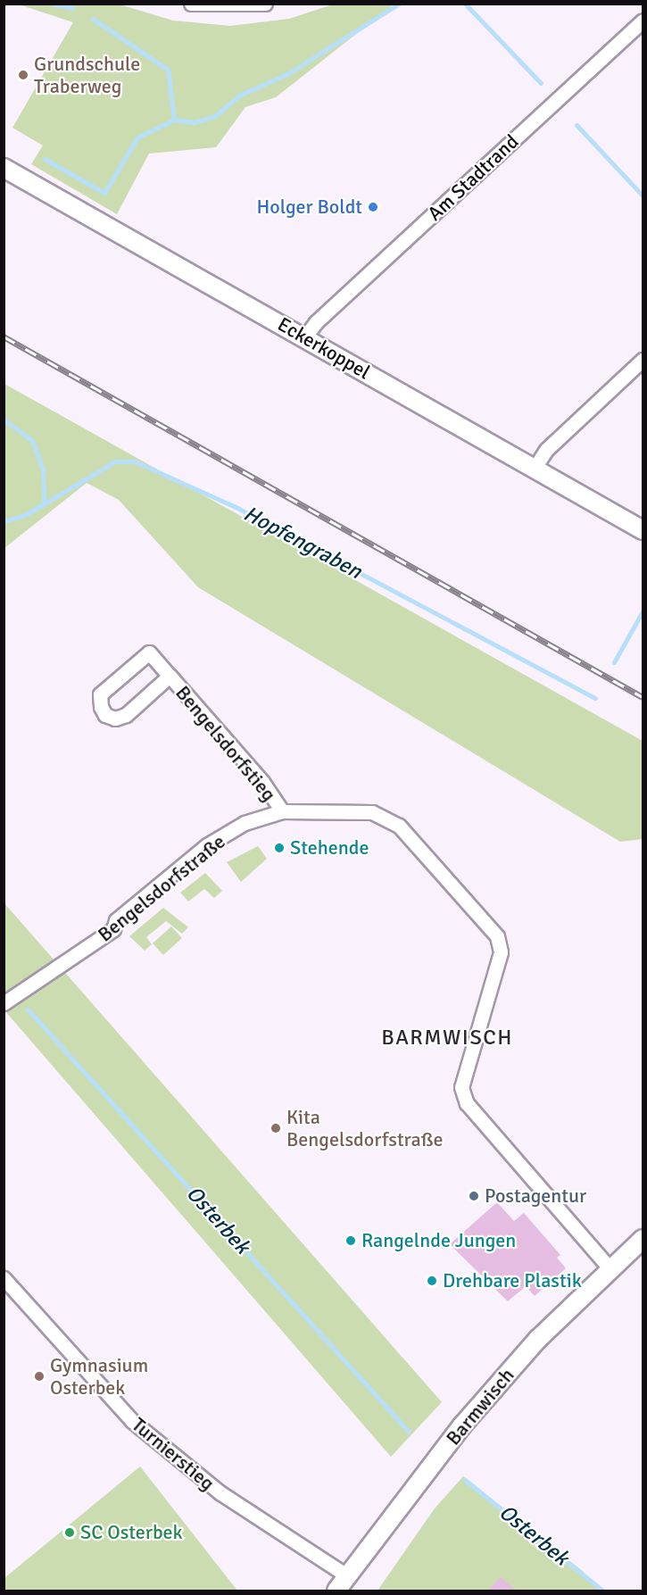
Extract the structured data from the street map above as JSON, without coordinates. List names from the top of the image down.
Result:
{
  "streets": {
    "street": [
      "Am Stadtrand",
      "Eckerkoppel",
      "Bengelsdorfstieg",
      "Bengelsdorfstraße",
      "Barmwisch",
      "Turnierstieg"
    ]
  },
  "crossings": [
    ["Am Stadtrand", "Eckerkoppel"],
    ["Bengelsdorfstieg", "Bengelsdorfstraße"],
    ["Bengelsdorfstraße", "Barmwisch"],
    ["Barmwisch", "Turnierstieg"]
  ],
  "districts": ["BARMWISCH"],
  "water": ["Hopfengraben", "Osterbek"],
  "places": [
    "Grundschule Traberweg",
    "Holger Boldt",
    "Stehende",
    "Kita Bengelsdorfstraße",
    "Postagentur",
    "Rangelnde Jungen",
    "Drehbare Plastik",
    "Gymnasium Osterbek",
    "SC Osterbek"
  ]
}
